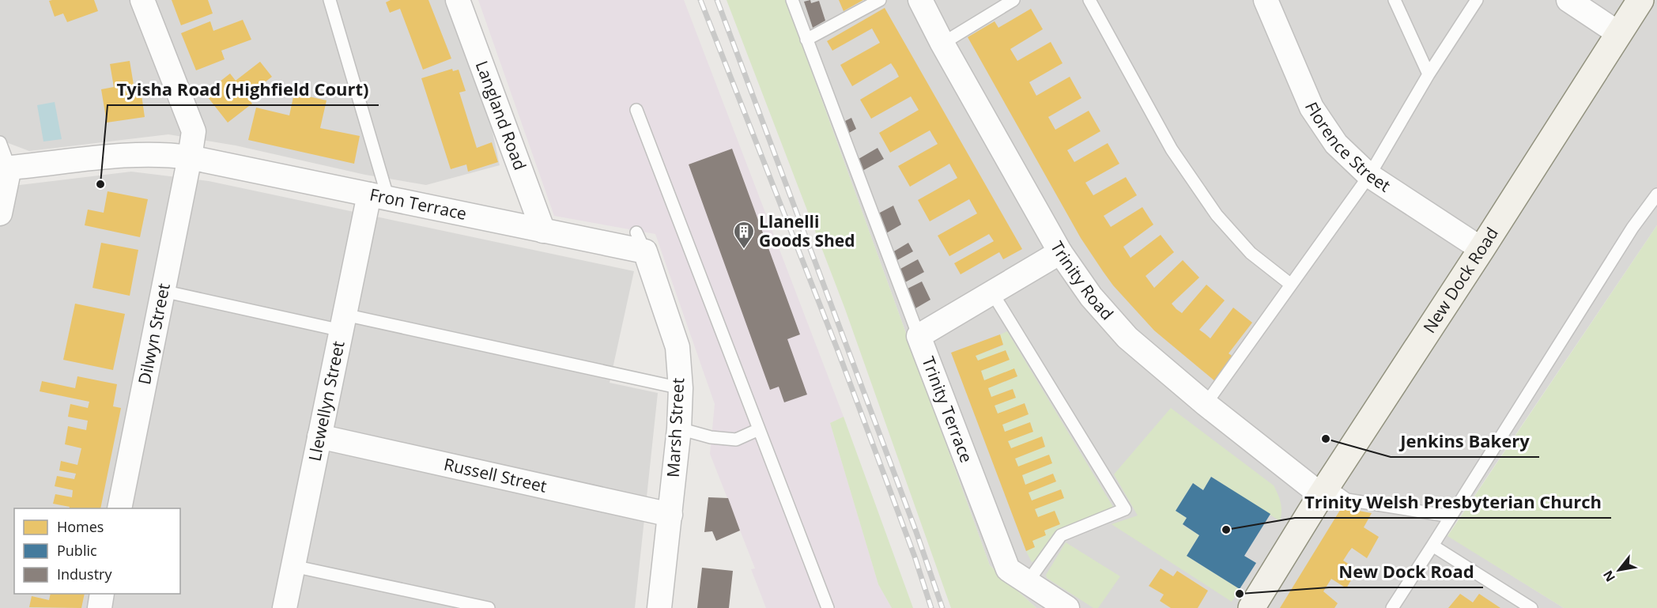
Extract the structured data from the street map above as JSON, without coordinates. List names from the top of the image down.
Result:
{
  "streets": {
    "main road": ["New Dock Road"],
    "street": [
      "Langland Road",
      "Florence Street",
      "Fron Terrace",
      "Trinity Road",
      "Dilwyn Street",
      "Llewellyn Street",
      "Trinity Terrace",
      "Marsh Street",
      "Russell Street"
    ]
  },
  "crossings": [
    ["Langland Road", "Fron Terrace"],
    ["Florence Street", "New Dock Road"],
    ["Fron Terrace", "Dilwyn Street"],
    ["Fron Terrace", "Llewellyn Street"],
    ["Fron Terrace", "Marsh Street"],
    ["Trinity Road", "New Dock Road"],
    ["Trinity Road", "Trinity Terrace"],
    ["Llewellyn Street", "Russell Street"],
    ["Marsh Street", "Russell Street"]
  ],
  "places": {
    "other": [
      "Tyisha Road (Highfield Court)",
      "Jenkins Bakery",
      "Trinity Welsh Presbyterian Church",
      "New Dock Road"
    ],
    "building": ["Llanelli Goods Shed"]
  },
  "legend": ["Homes", "Public", "Industry"],
  "north": "bottom left"
}
